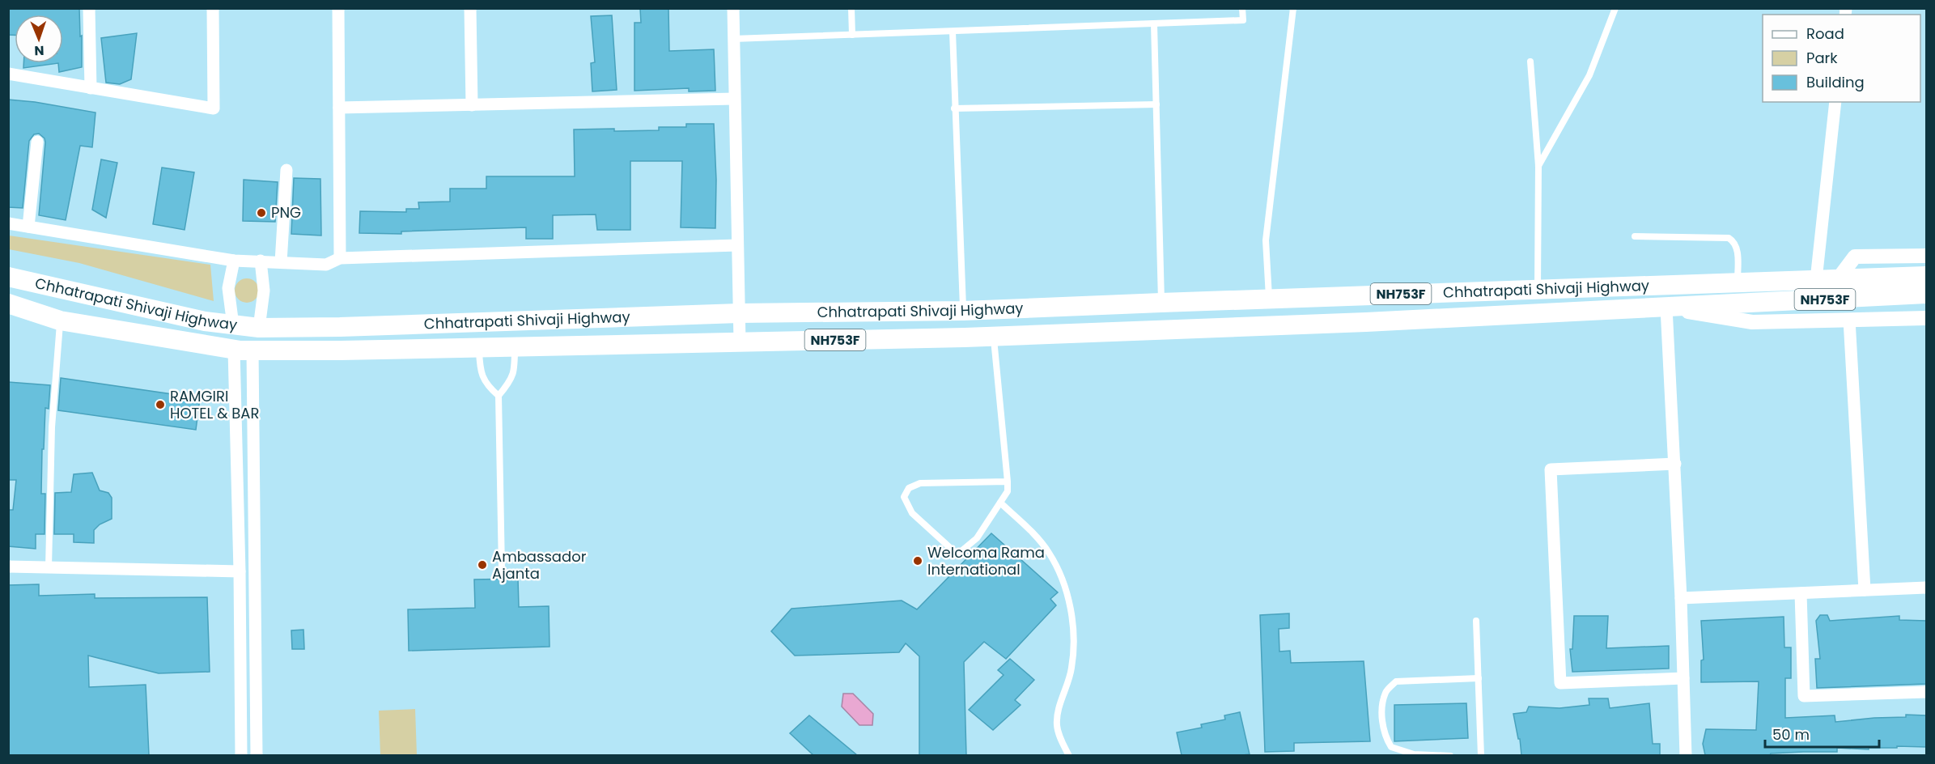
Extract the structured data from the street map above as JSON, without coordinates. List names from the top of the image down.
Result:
{
  "streets": {
    "highway": ["Chhatrapati Shivaji Highway", "NH753F"]
  },
  "crossings": [
    ["Chhatrapati Shivaji Highway", "NH753F"]
  ],
  "places": [
    "PNG",
    "RAMGIRI HOTEL & BAR",
    "Welcoma Rama International",
    "Ambassador Ajanta"
  ],
  "legend": ["Road", "Park", "Building"],
  "scale_bar": "50 m",
  "north": "bottom"
}
